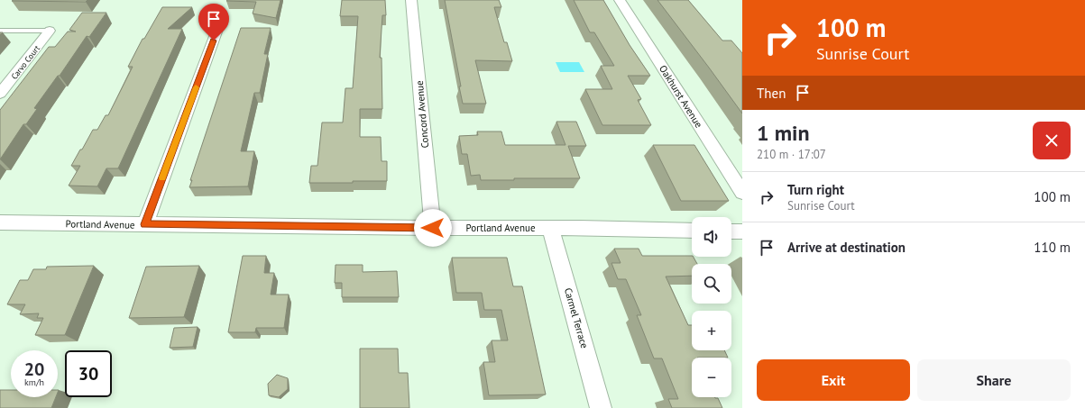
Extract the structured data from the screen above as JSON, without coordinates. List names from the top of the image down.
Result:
{
  "streets": {
    "street": [
      "Carvo Court",
      "Oakhurst Avenue",
      "Concord Avenue",
      "Portland Avenue",
      "Carmel Terrace"
    ]
  },
  "crossings": [
    ["Concord Avenue", "Portland Avenue"],
    ["Portland Avenue", "Carmel Terrace"]
  ],
  "page": {
    "turn": ["100 m", "Sunrise Court"],
    "then": "Then",
    "heading": ["1 min", "210 m · 17:07"],
    "list": [
      {
        "name": "Turn right",
        "note": "Sunrise Court",
        "value": "100 m"
      },
      {
        "name": "Arrive at destination",
        "value": "110 m"
      }
    ],
    "map_buttons": ["+", "−"],
    "speed": "20 km/h",
    "limit": "30",
    "buttons": ["Exit", "Share"]
  }
}
